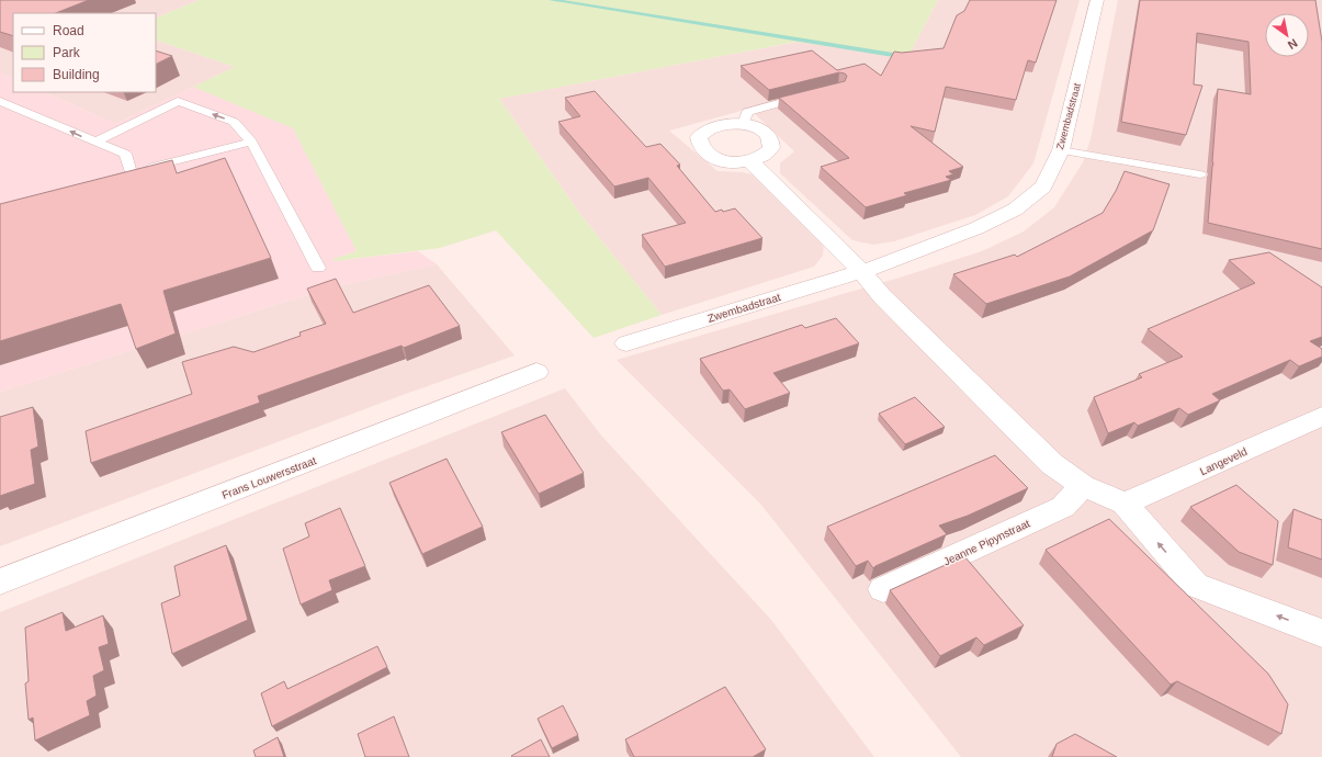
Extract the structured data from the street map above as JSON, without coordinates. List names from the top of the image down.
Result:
{
  "streets": {
    "street": [
      "Zwembadstraat",
      "Langeveld",
      "Frans Louwersstraat",
      "Jeanne Pipynstraat"
    ]
  },
  "legend": ["Road", "Park", "Building"],
  "north": "bottom right"
}
